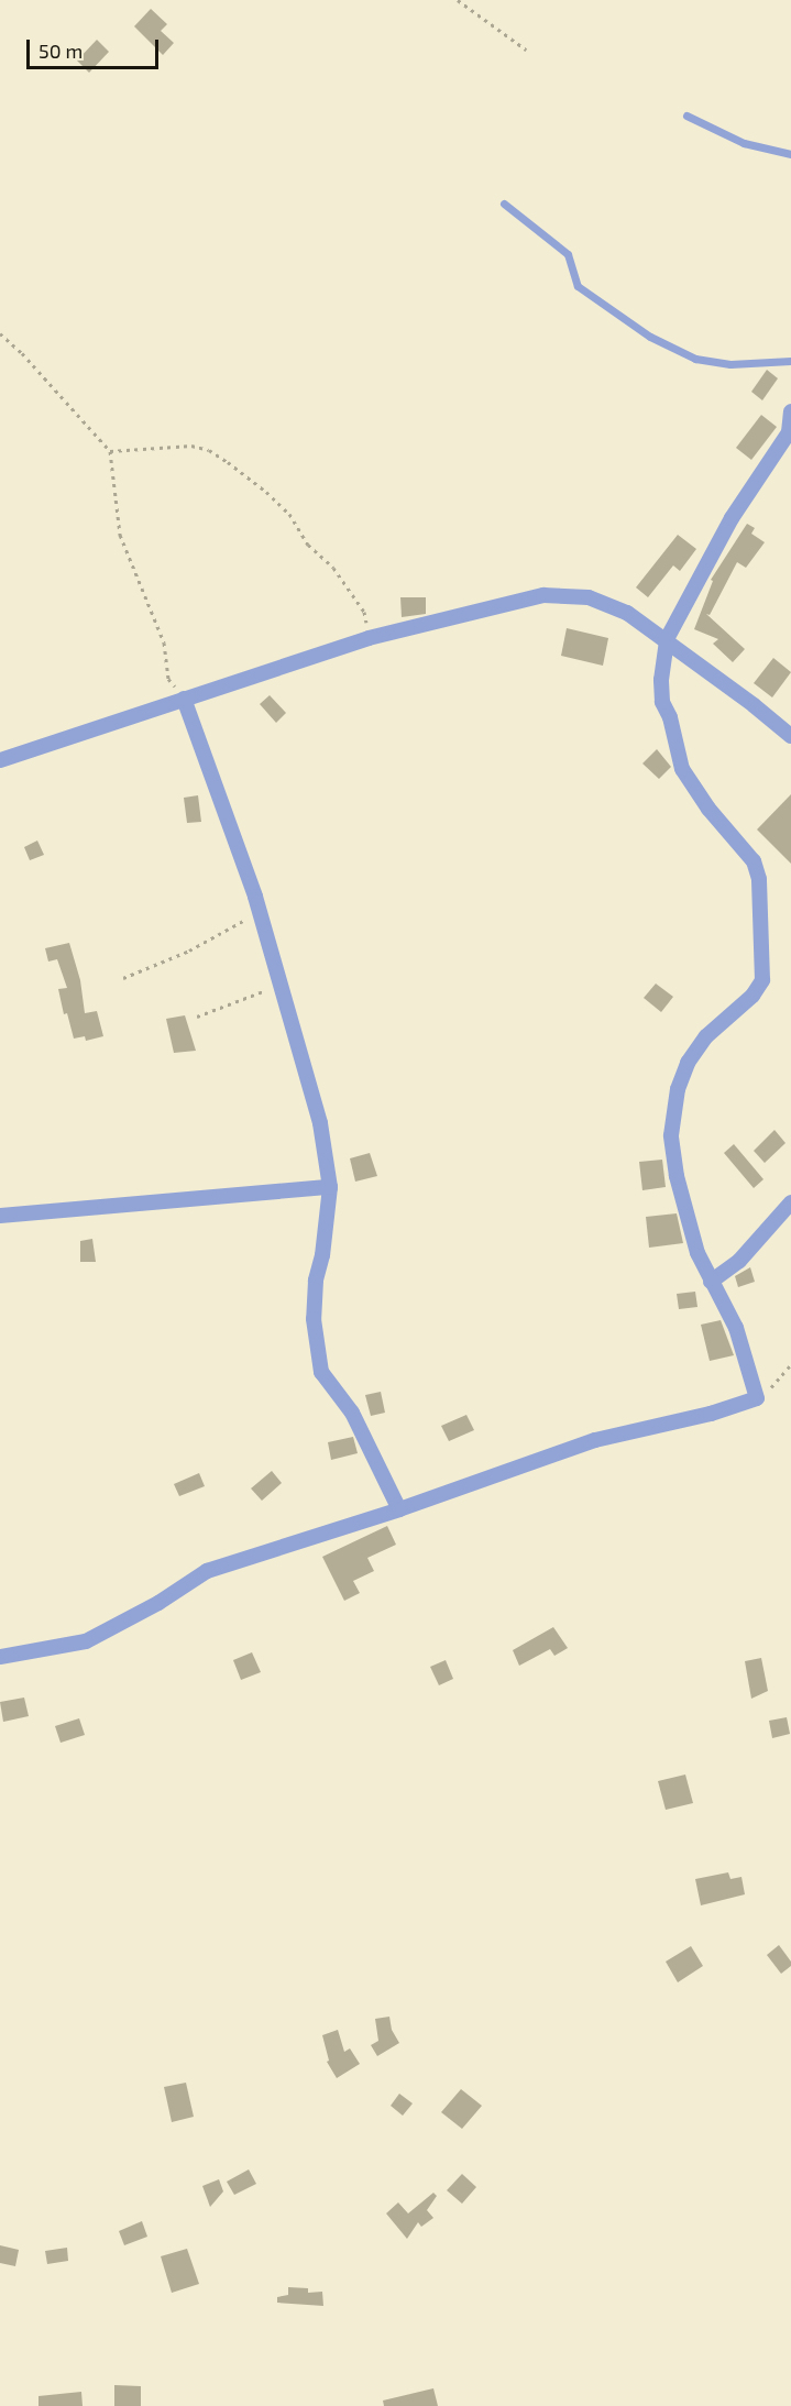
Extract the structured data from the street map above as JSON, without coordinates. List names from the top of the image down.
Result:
{
  "scale_bar": "50 m"
}
